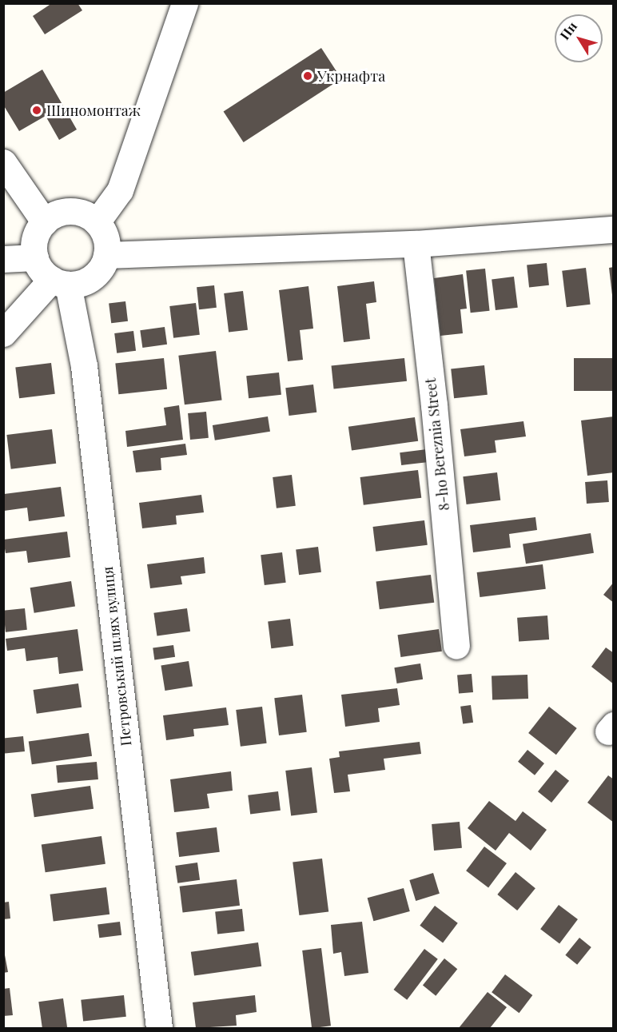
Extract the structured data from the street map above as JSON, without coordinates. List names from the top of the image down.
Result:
{
  "streets": {
    "street": ["8-ho Bereznia Street", "Петровський шлях вулиця"]
  },
  "places": ["Укрнафта", "Шиномонтаж"],
  "north": "top left"
}
